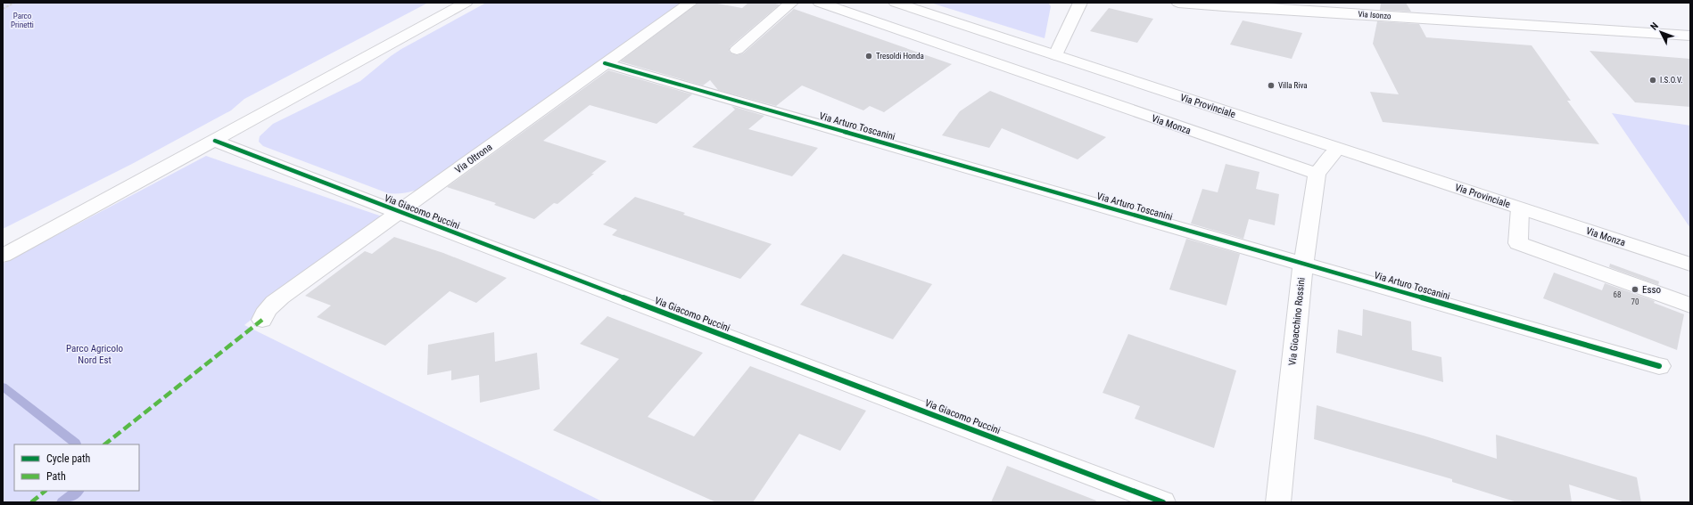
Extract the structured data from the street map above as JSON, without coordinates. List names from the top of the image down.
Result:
{
  "streets": {
    "street": [
      "Via Isonzo",
      "Via Provinciale",
      "Via Monza",
      "Via Arturo Toscanini",
      "Via Oltrona",
      "Via Giacomo Puccini",
      "Via Gioacchino Rossini"
    ]
  },
  "crossings": [
    ["Via Provinciale", "Via Monza"],
    ["Via Monza", "Via Gioacchino Rossini"],
    ["Via Arturo Toscanini", "Via Oltrona"],
    ["Via Arturo Toscanini", "Via Gioacchino Rossini"],
    ["Via Oltrona", "Via Giacomo Puccini"]
  ],
  "parks": ["Parco Prinetti", "Parco Agricolo Nord Est"],
  "places": [
    "Tresoldi Honda",
    "I.S.O.V.",
    "Villa Riva",
    "Esso"
  ],
  "house_numbers": ["68", "70"],
  "legend": ["Cycle path", "Path"],
  "north": "top left"
}
